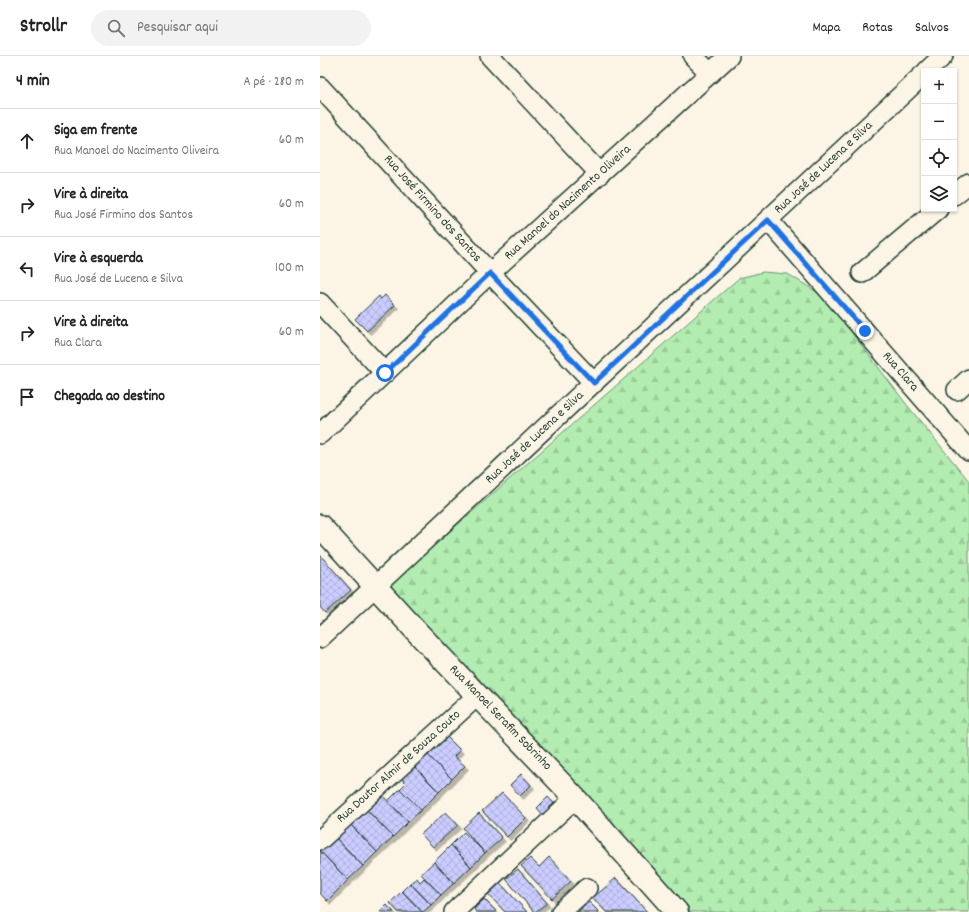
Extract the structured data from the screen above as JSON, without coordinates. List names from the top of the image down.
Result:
{
  "streets": {
    "street": [
      "Rua José de Lucena e Silva",
      "Rua Manoel do Nacimento Oliveira",
      "Rua José Firmino dos Santos",
      "Rua Clara",
      "Rua Manoel Serafim Sobrinho",
      "Rua Doutor Almir de Souza Couto"
    ]
  },
  "crossings": [
    ["Rua José de Lucena e Silva", "Rua José Firmino dos Santos"],
    ["Rua José de Lucena e Silva", "Rua Clara"],
    ["Rua José de Lucena e Silva", "Rua Manoel Serafim Sobrinho"],
    ["Rua Manoel do Nacimento Oliveira", "Rua José Firmino dos Santos"],
    ["Rua Manoel Serafim Sobrinho", "Rua Doutor Almir de Souza Couto"]
  ],
  "page": {
    "header": "Strollr",
    "search": "Pesquisar aqui",
    "nav": ["Mapa", "Rotas", "Salvos"],
    "heading": ["4 min", "A pé · 280 m"],
    "map_buttons": ["+", "−"],
    "list": [
      ["Siga em frente", "Rua Manoel do Nacimento Oliveira", "60 m"],
      ["Vire à direita", "Rua José Firmino dos Santos", "60 m"],
      ["Vire à esquerda", "Rua José de Lucena e Silva", "100 m"],
      ["Vire à direita", "Rua Clara", "60 m"],
      "Chegada ao destino"
    ]
  }
}
